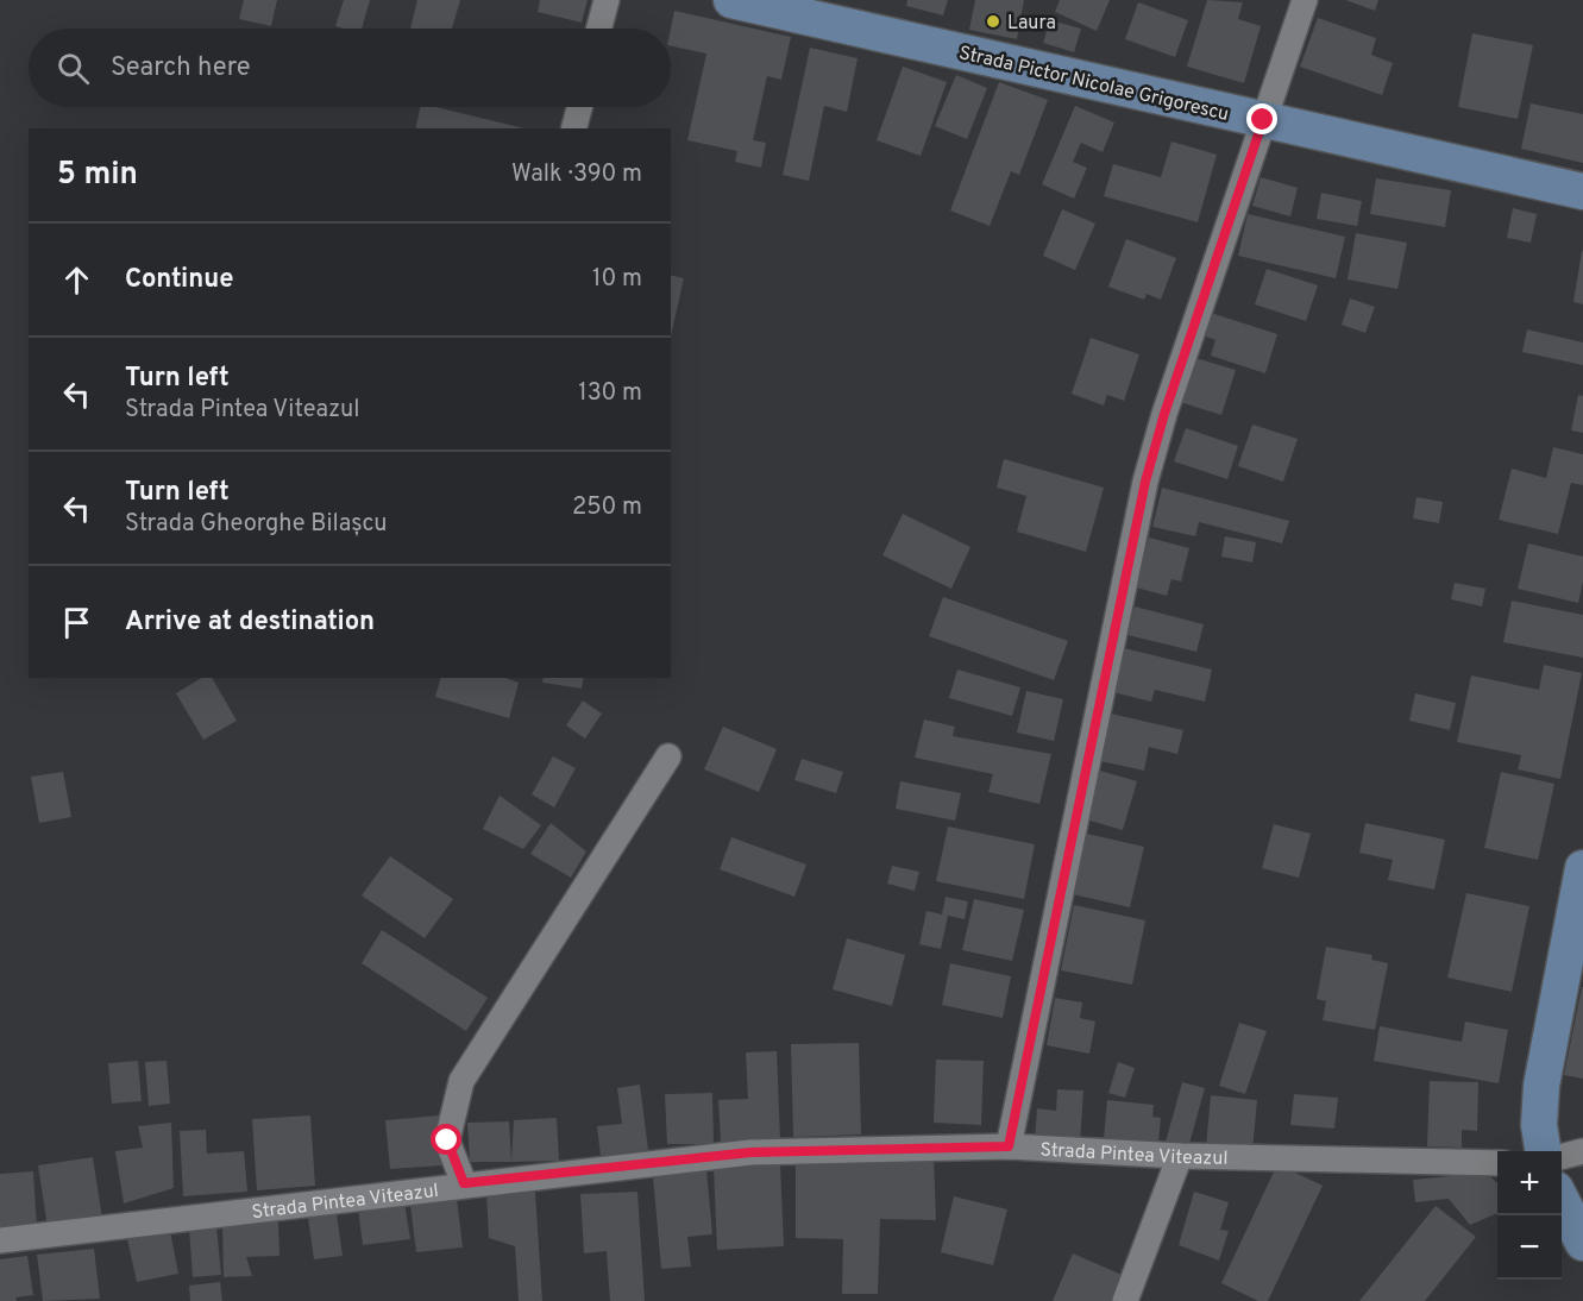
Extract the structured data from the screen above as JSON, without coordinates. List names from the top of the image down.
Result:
{
  "streets": {
    "main road": ["Strada Pictor Nicolae Grigorescu"],
    "street": ["Strada Pintea Viteazul"]
  },
  "places": ["Laura"],
  "page": {
    "search": "Search here",
    "heading": ["5 min", "Walk · 390 m"],
    "list": [
      ["Continue", "10 m"],
      ["Turn left", "Strada Pintea Viteazul", "130 m"],
      ["Turn left", "Strada Gheorghe Bilașcu", "250 m"],
      "Arrive at destination"
    ],
    "map_buttons": ["+", "−"]
  }
}
